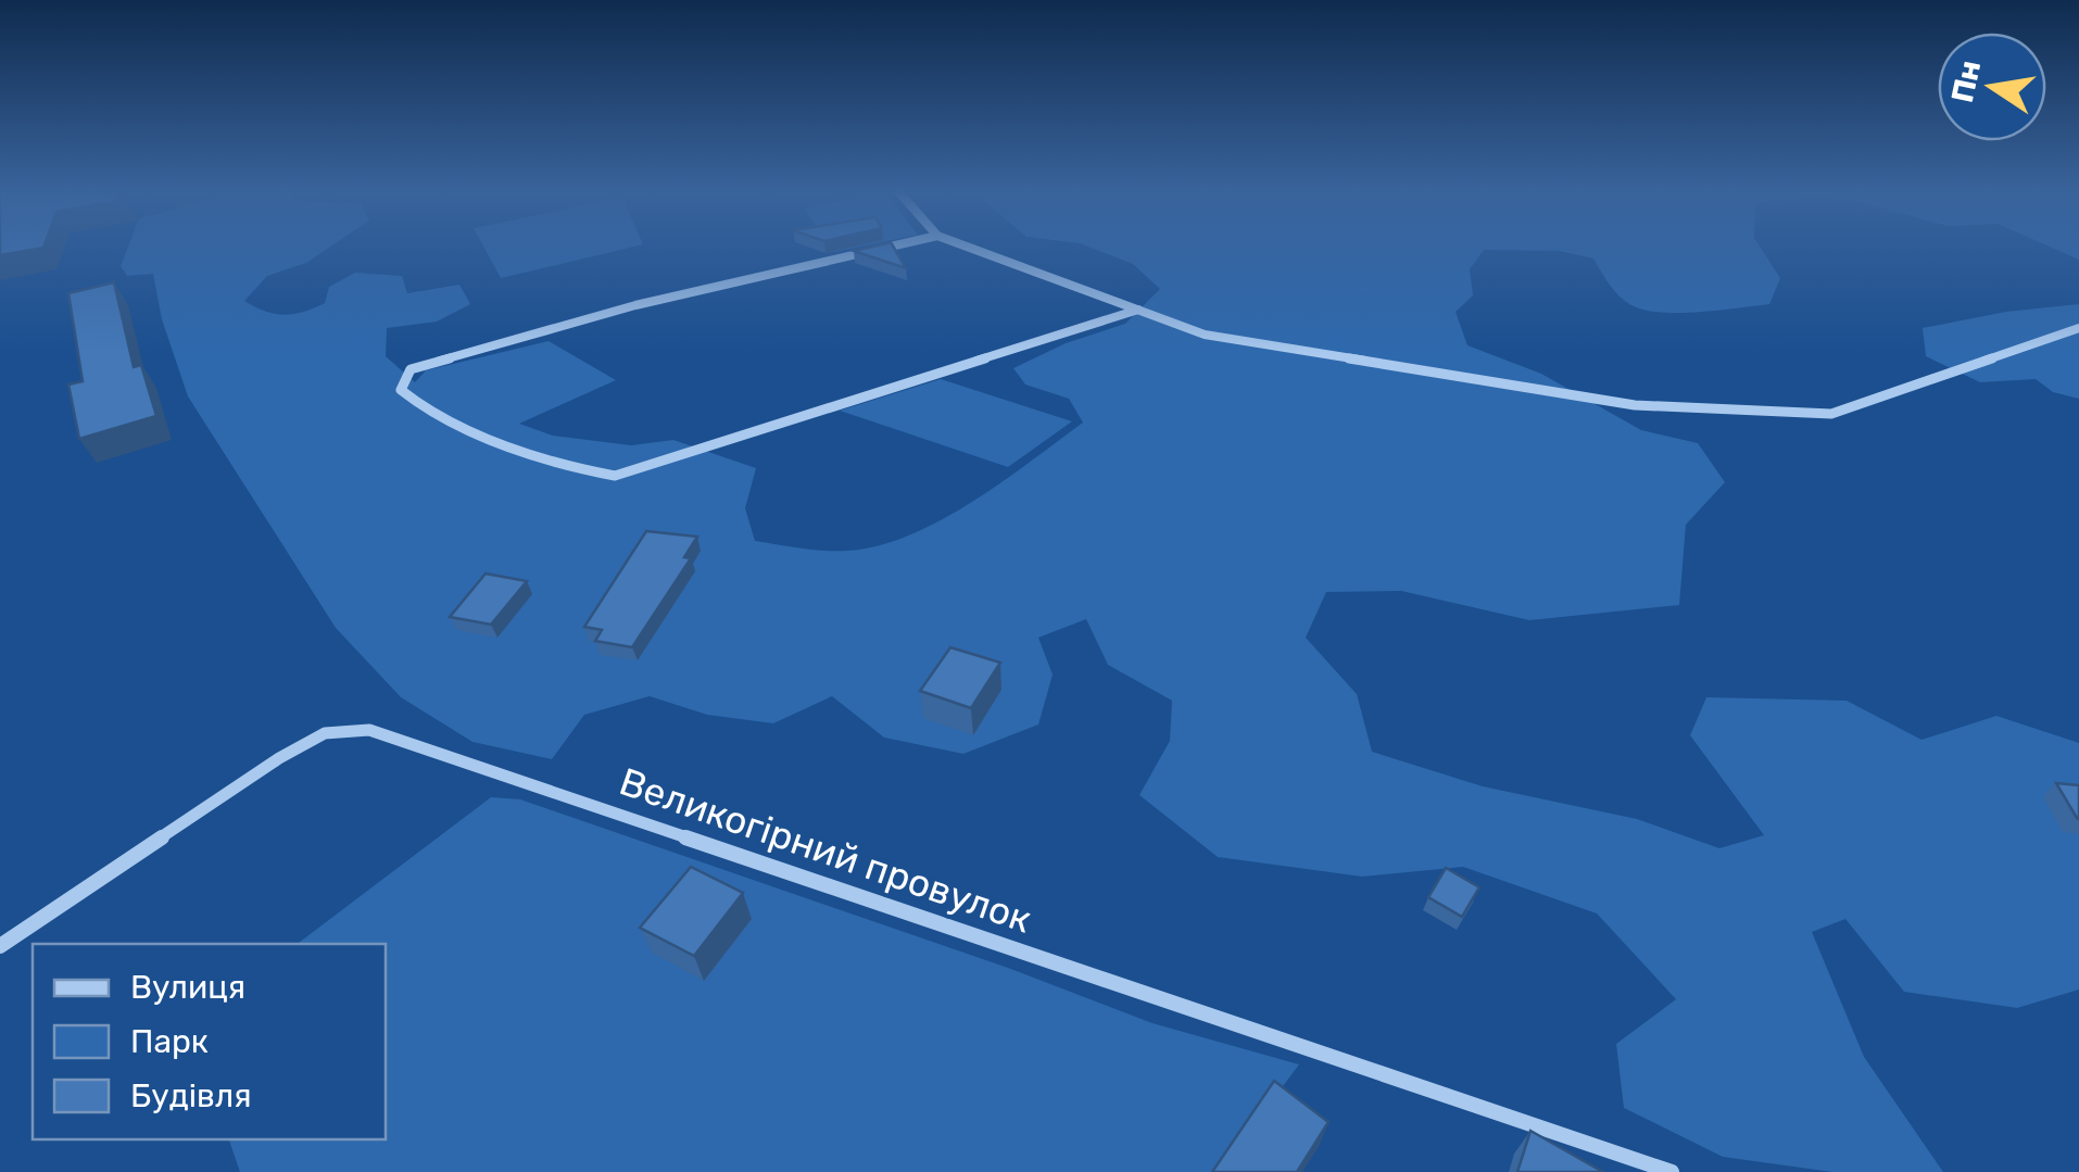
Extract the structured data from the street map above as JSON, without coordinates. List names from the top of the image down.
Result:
{
  "streets": {
    "street": ["Великогірний провулок"]
  },
  "legend": ["Вулиця", "Парк", "Будівля"],
  "north": "left"
}
